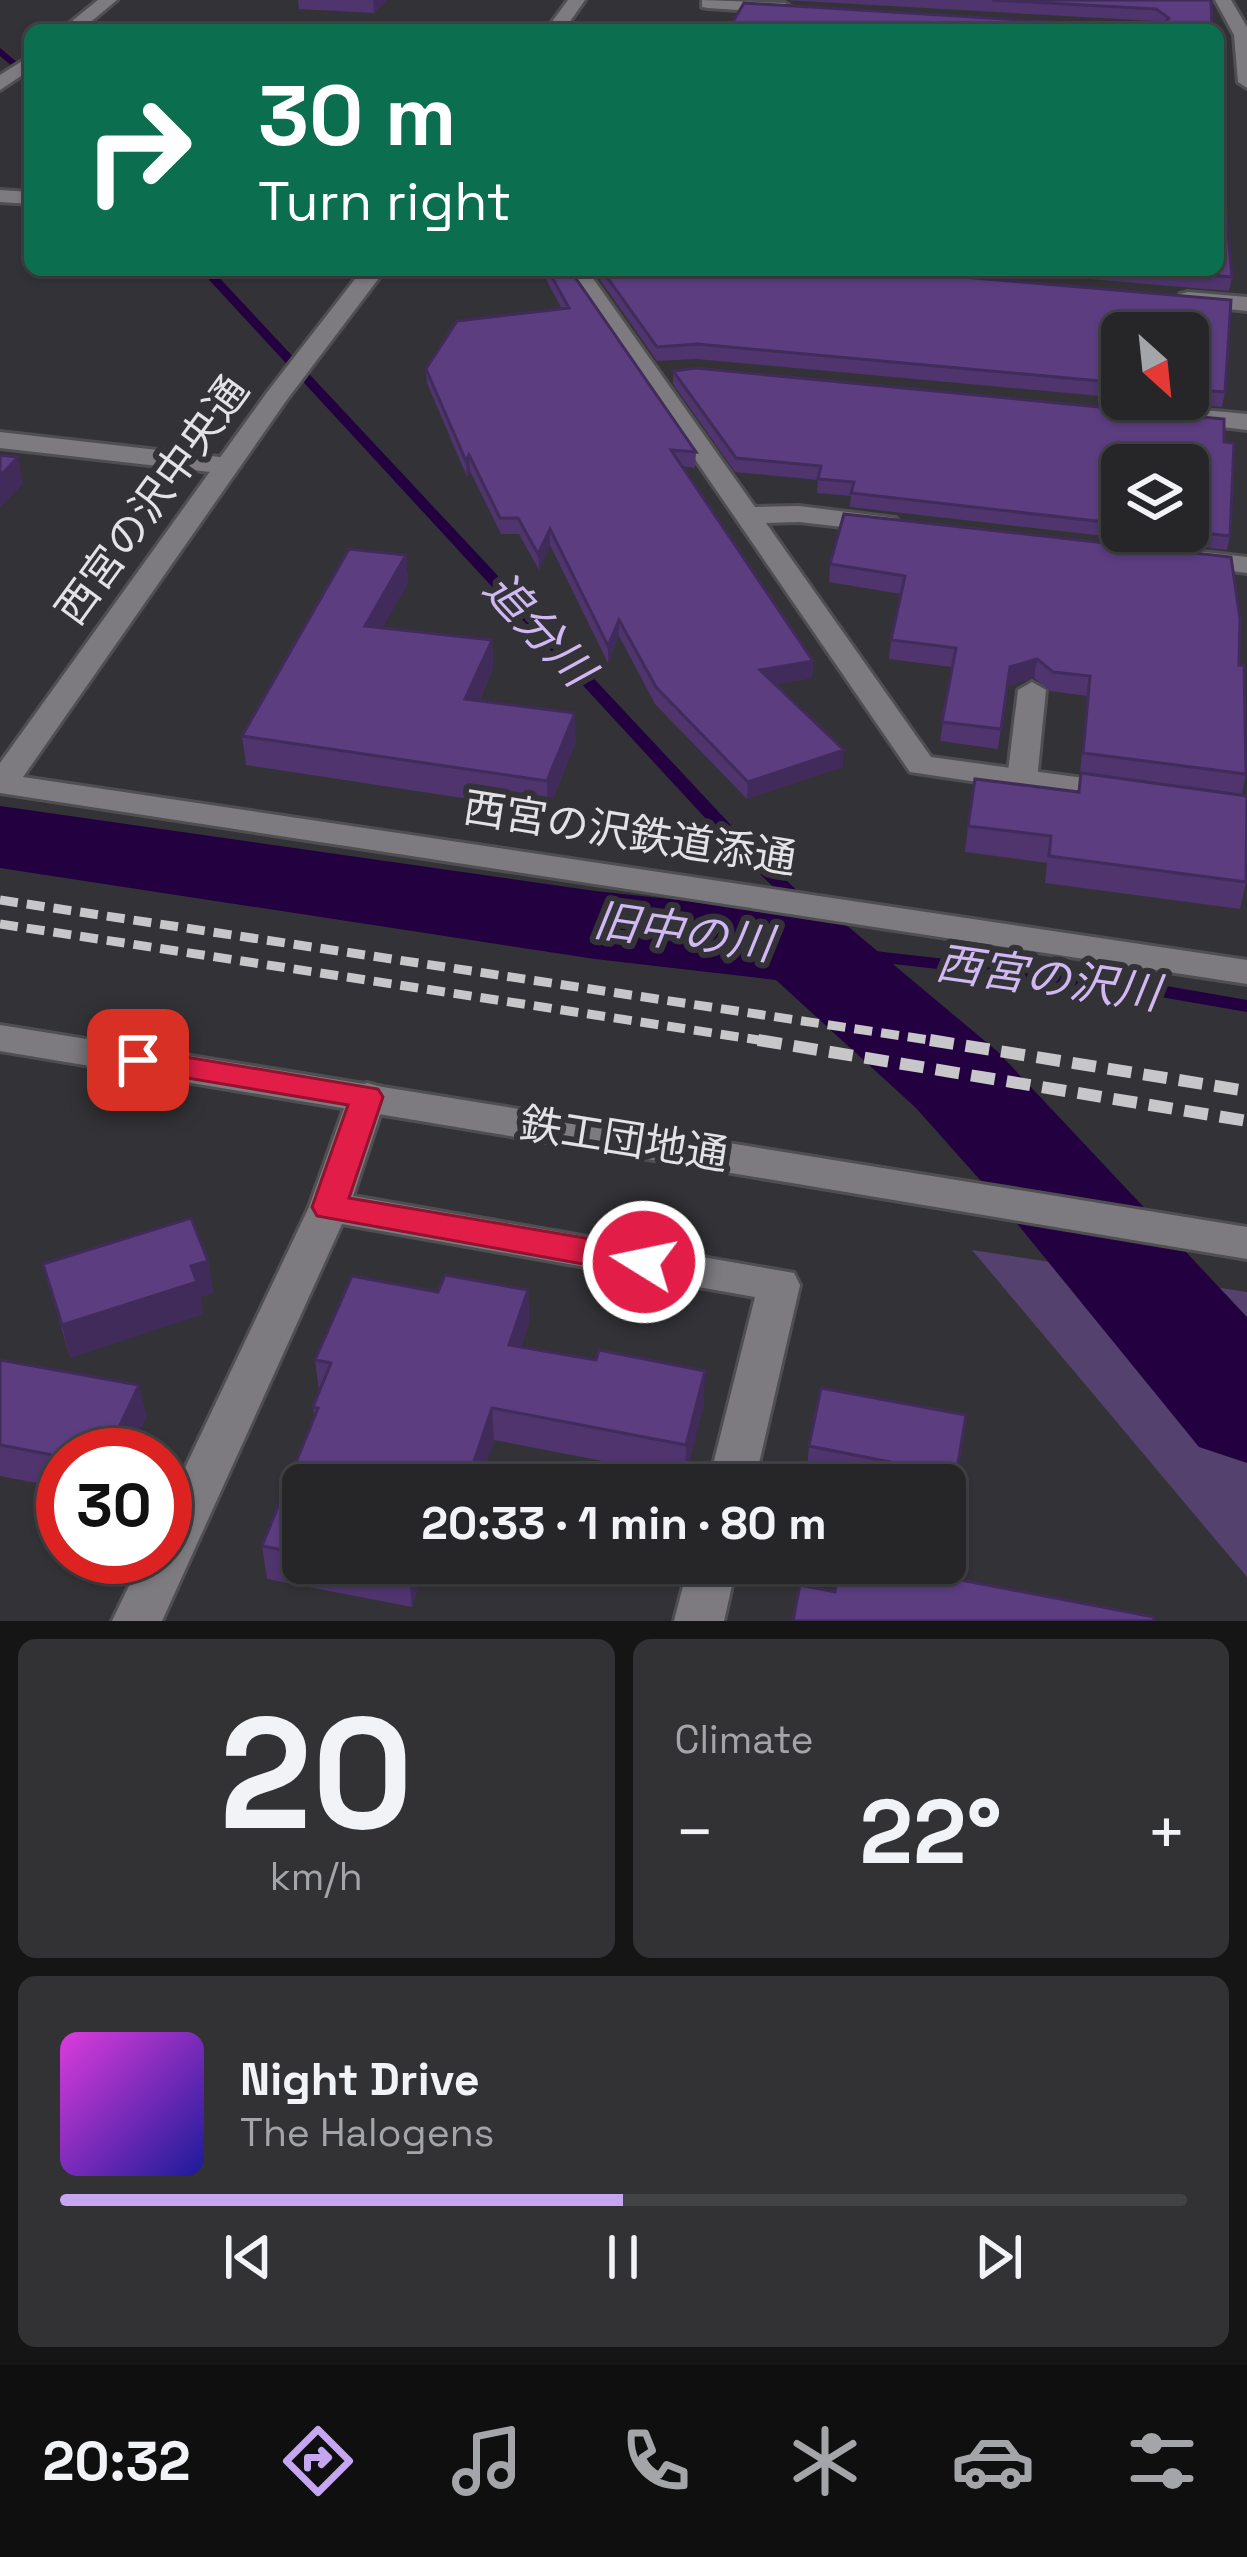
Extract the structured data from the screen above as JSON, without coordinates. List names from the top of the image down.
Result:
{
  "streets": {
    "street": ["西宮の沢中央通", "西宮の沢鉄道添通", "鉄工団地通"]
  },
  "crossings": [
    ["西宮の沢中央通", "西宮の沢鉄道添通"]
  ],
  "water": ["追分川", "旧中の川", "西宮の沢川"],
  "north": "bottom right",
  "page": {
    "turn": ["30 m", "Turn right"],
    "limit": "30",
    "trip": "20:33 · 1 min · 80 m",
    "tile": [
      ["20", "km/h"],
      "Climate"
    ],
    "heat": ["−", "22°", "+"],
    "song": ["Night Drive", "The Halogens"],
    "tabs": "20:32"
  }
}
